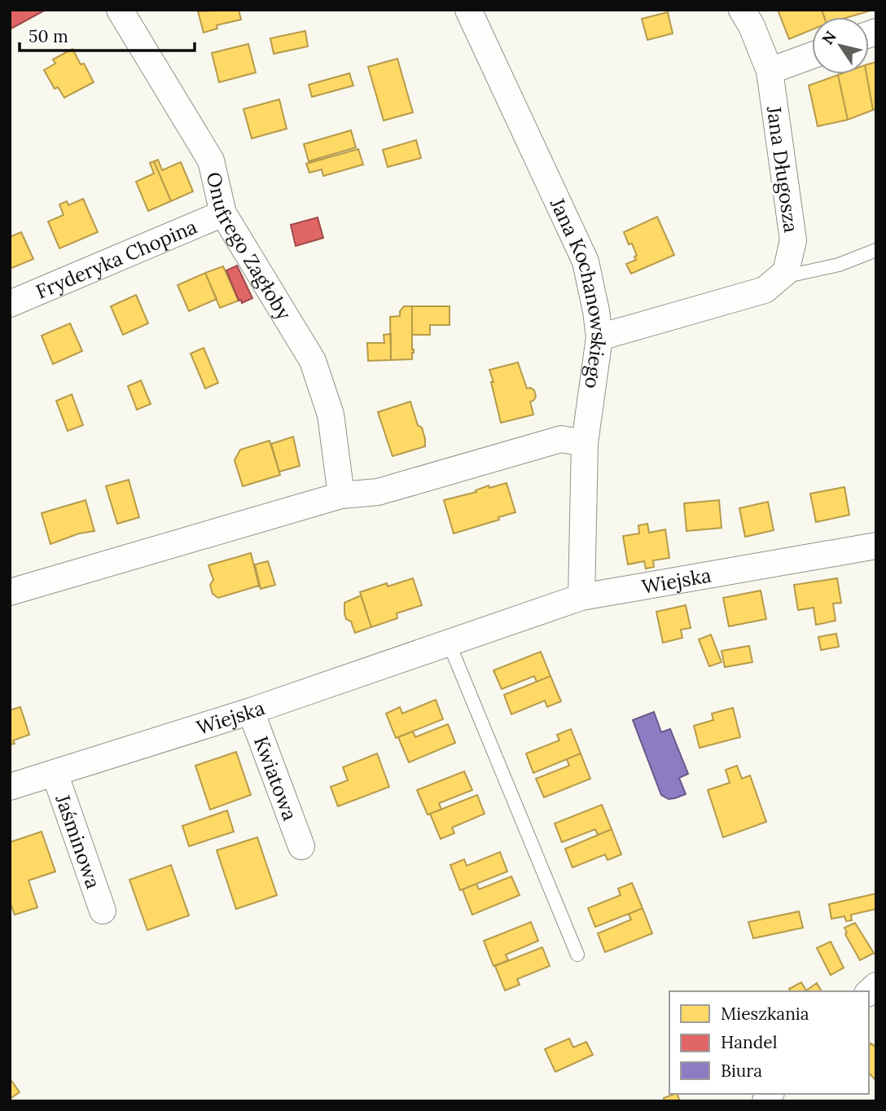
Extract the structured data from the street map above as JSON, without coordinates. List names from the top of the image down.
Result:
{
  "streets": {
    "street": [
      "Jana Długosza",
      "Onufrego Zagłoby",
      "Fryderyka Chopina",
      "Jana Kochanowskiego",
      "Wiejska",
      "Kwiatowa",
      "Jaśminowa"
    ]
  },
  "crossings": [
    ["Onufrego Zagłoby", "Fryderyka Chopina"],
    ["Jana Kochanowskiego", "Wiejska"],
    ["Wiejska", "Kwiatowa"],
    ["Wiejska", "Jaśminowa"]
  ],
  "legend": ["Mieszkania", "Handel", "Biura"],
  "scale_bar": "50 m",
  "north": "top left"
}
